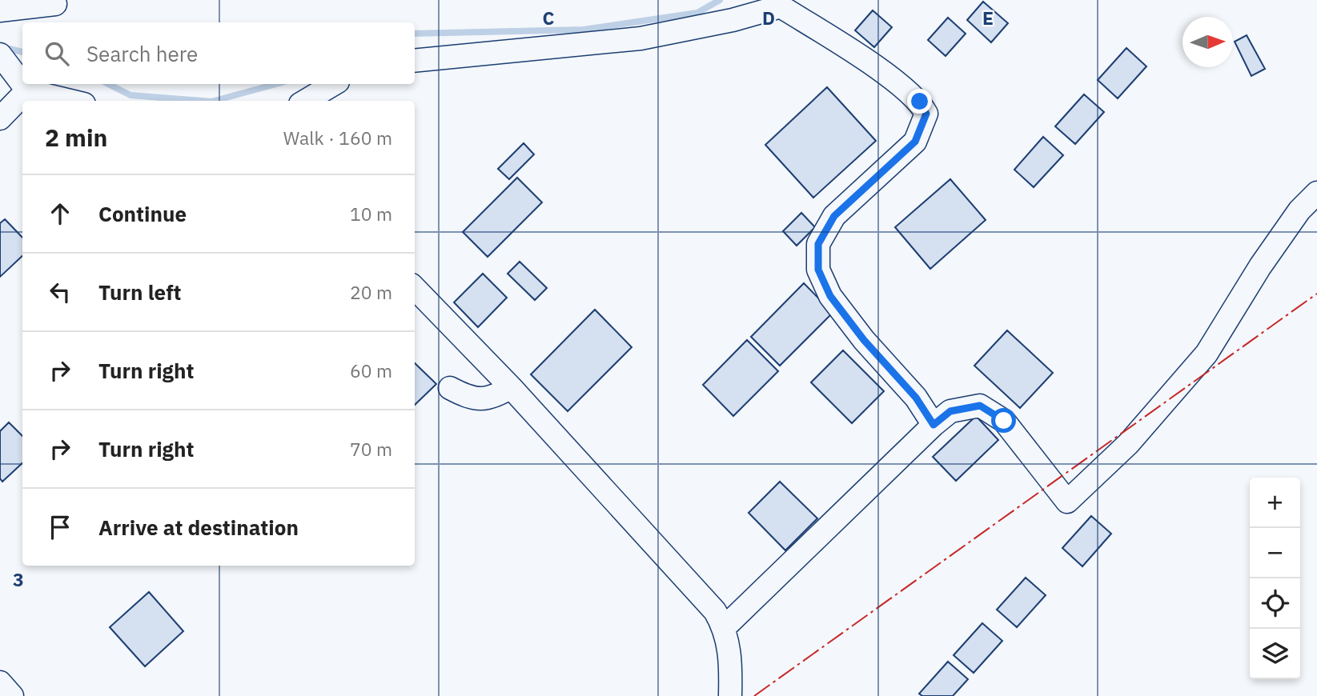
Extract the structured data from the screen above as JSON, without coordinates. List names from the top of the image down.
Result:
{
  "north": "right",
  "page": {
    "search": "Search here",
    "heading": ["2 min", "Walk · 160 m"],
    "list": [
      ["Continue", "10 m"],
      ["Turn left", "20 m"],
      ["Turn right", "60 m"],
      ["Turn right", "70 m"],
      "Arrive at destination"
    ],
    "map_buttons": ["+", "−"]
  },
  "grid": {
    "columns": ["C", "D", "E"],
    "rows": ["3"]
  }
}
